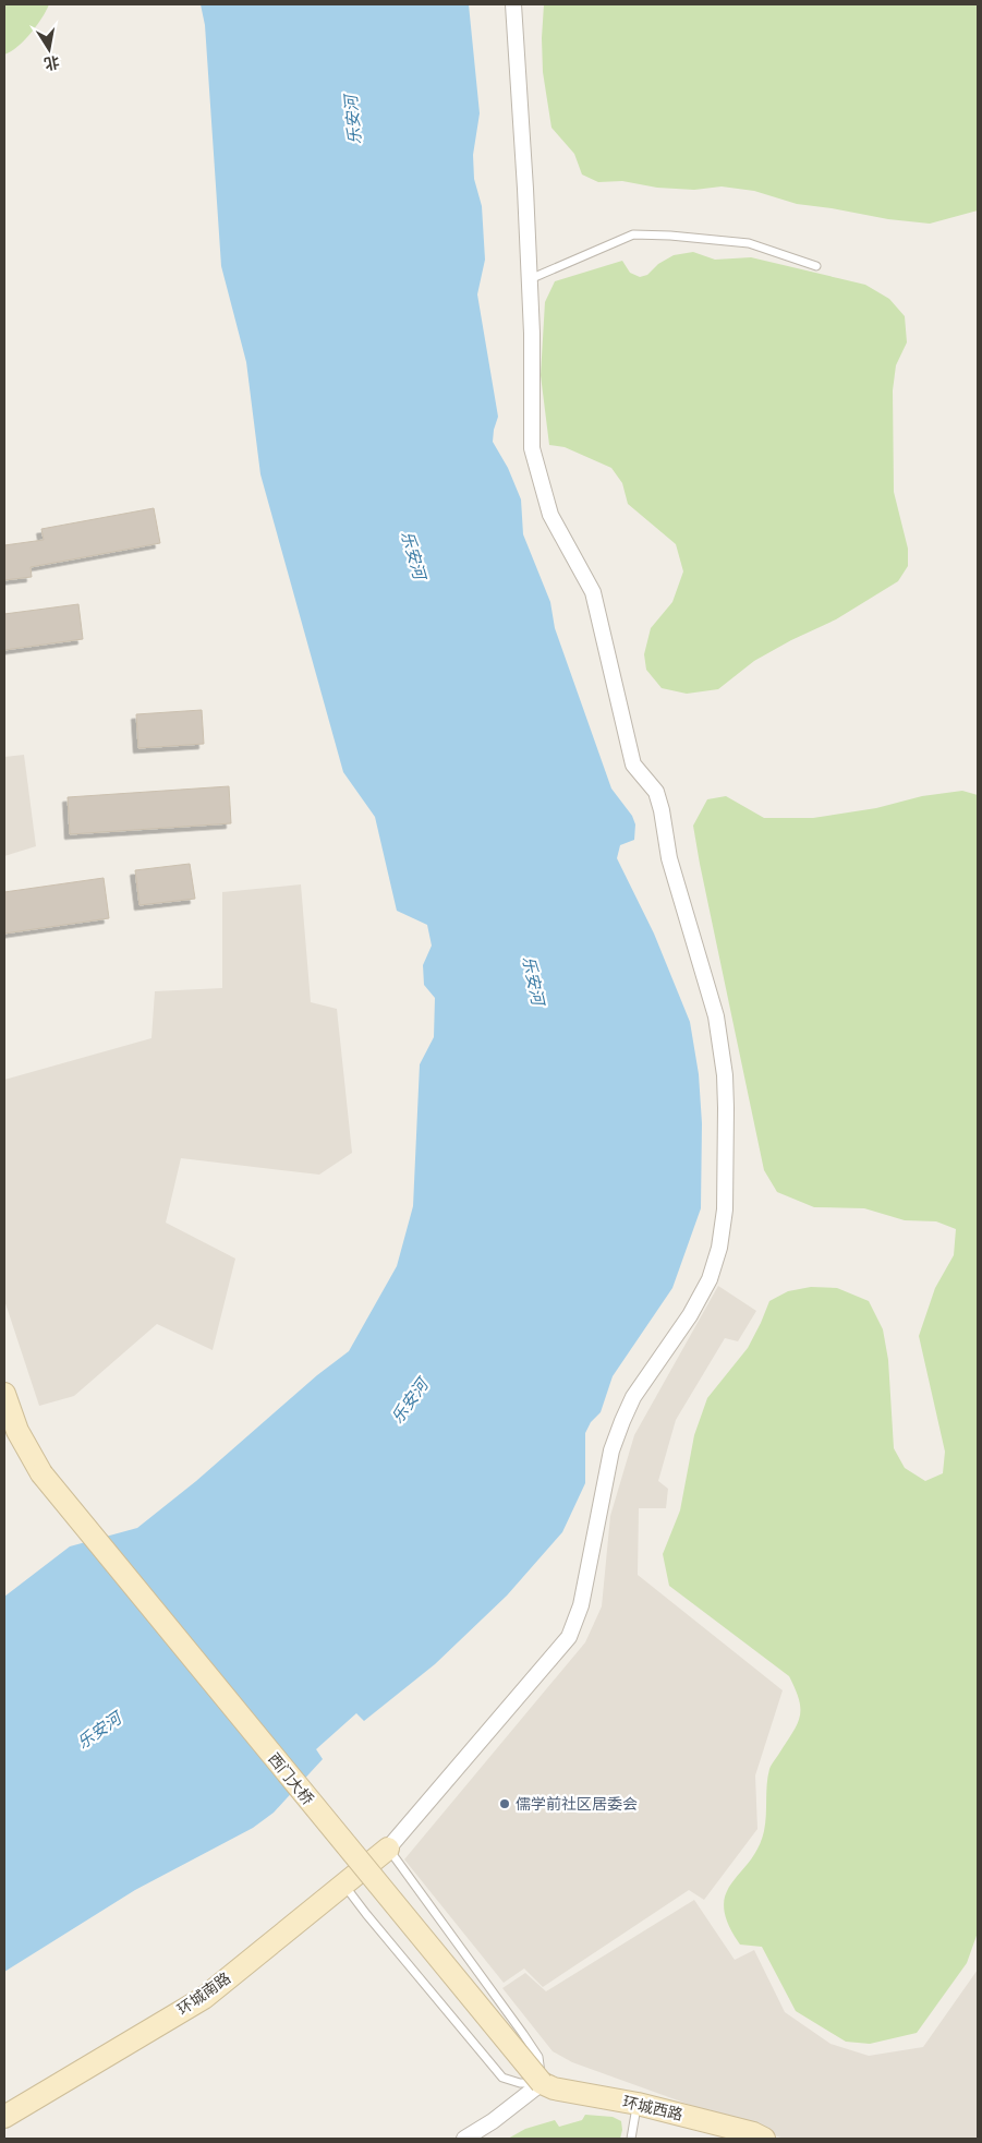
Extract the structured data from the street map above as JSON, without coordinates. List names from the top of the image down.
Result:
{
  "streets": {
    "street": ["西门大桥", "环城南路", "环城西路"]
  },
  "crossings": [
    ["西门大桥", "环城西路"]
  ],
  "water": ["乐安河"],
  "places": ["儒学前社区居委会"],
  "north": "bottom"
}
